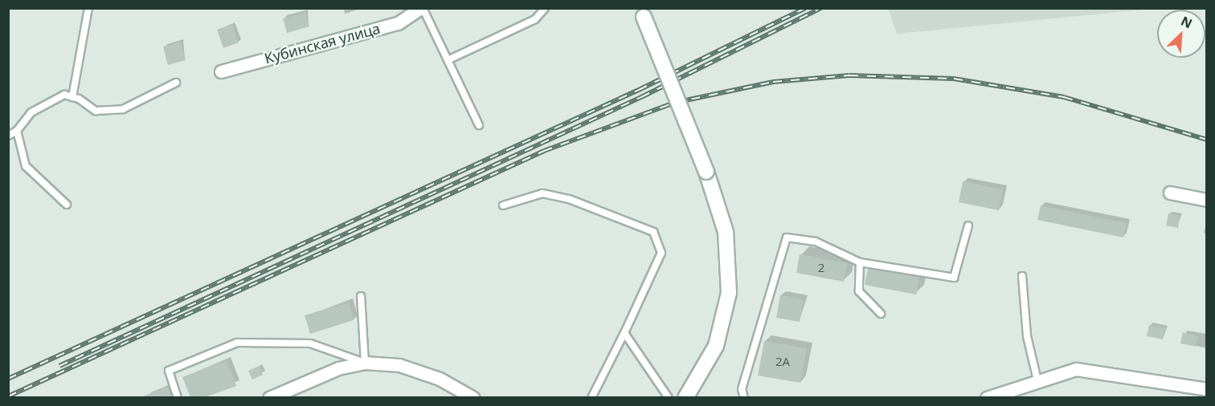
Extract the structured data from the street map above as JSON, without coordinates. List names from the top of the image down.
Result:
{
  "streets": {
    "street": ["Кубинская улица"]
  },
  "house_numbers": ["2", "2А"],
  "north": "top right"
}
